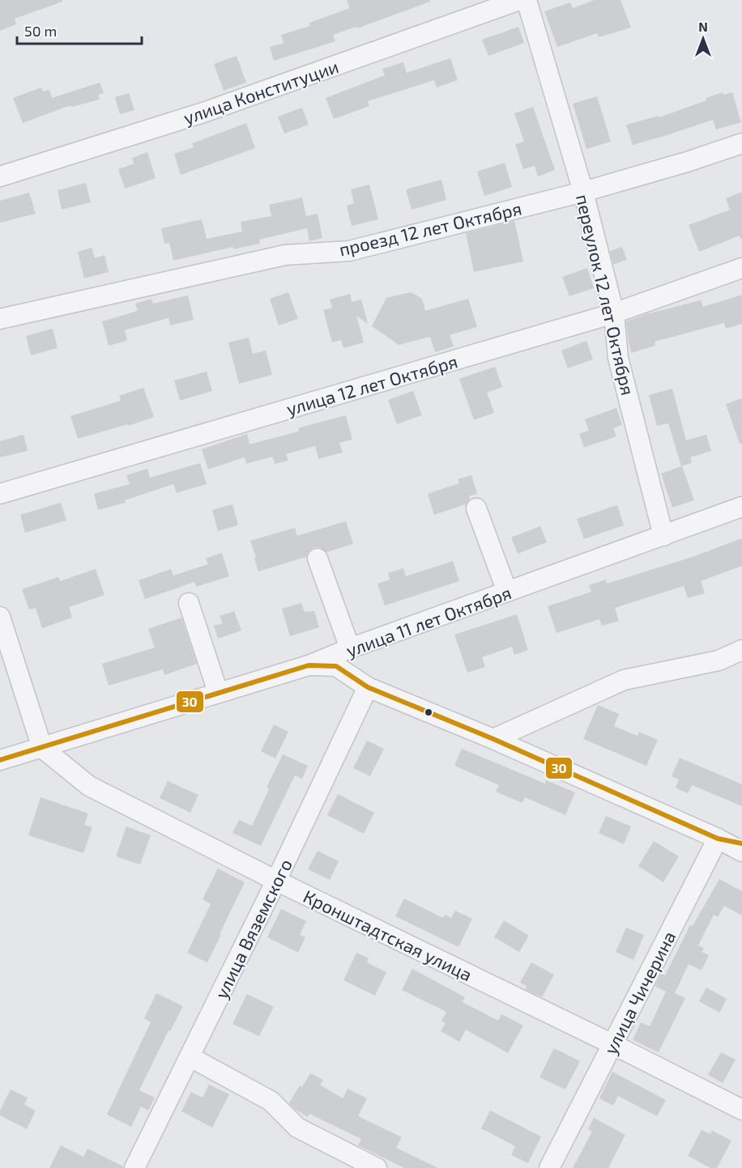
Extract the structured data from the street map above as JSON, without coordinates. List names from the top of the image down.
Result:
{
  "streets": {
    "street": [
      "улица Конституции",
      "проезд 12 лет Октября",
      "переулок 12 лет Октября",
      "улица 12 лет Октября",
      "улица 11 лет Октября",
      "улица Вяземского",
      "Кронштадтская улица",
      "улица Чичерина"
    ]
  },
  "crossings": [
    ["проезд 12 лет Октября", "переулок 12 лет Октября"],
    ["переулок 12 лет Октября", "улица 12 лет Октября"],
    ["переулок 12 лет Октября", "улица 11 лет Октября"],
    ["улица 11 лет Октября", "Кронштадтская улица"],
    ["улица Вяземского", "Кронштадтская улица"],
    ["Кронштадтская улица", "улица Чичерина"]
  ],
  "lines": ["transit line 30"],
  "scale_bar": "50 m",
  "north": "top"
}
